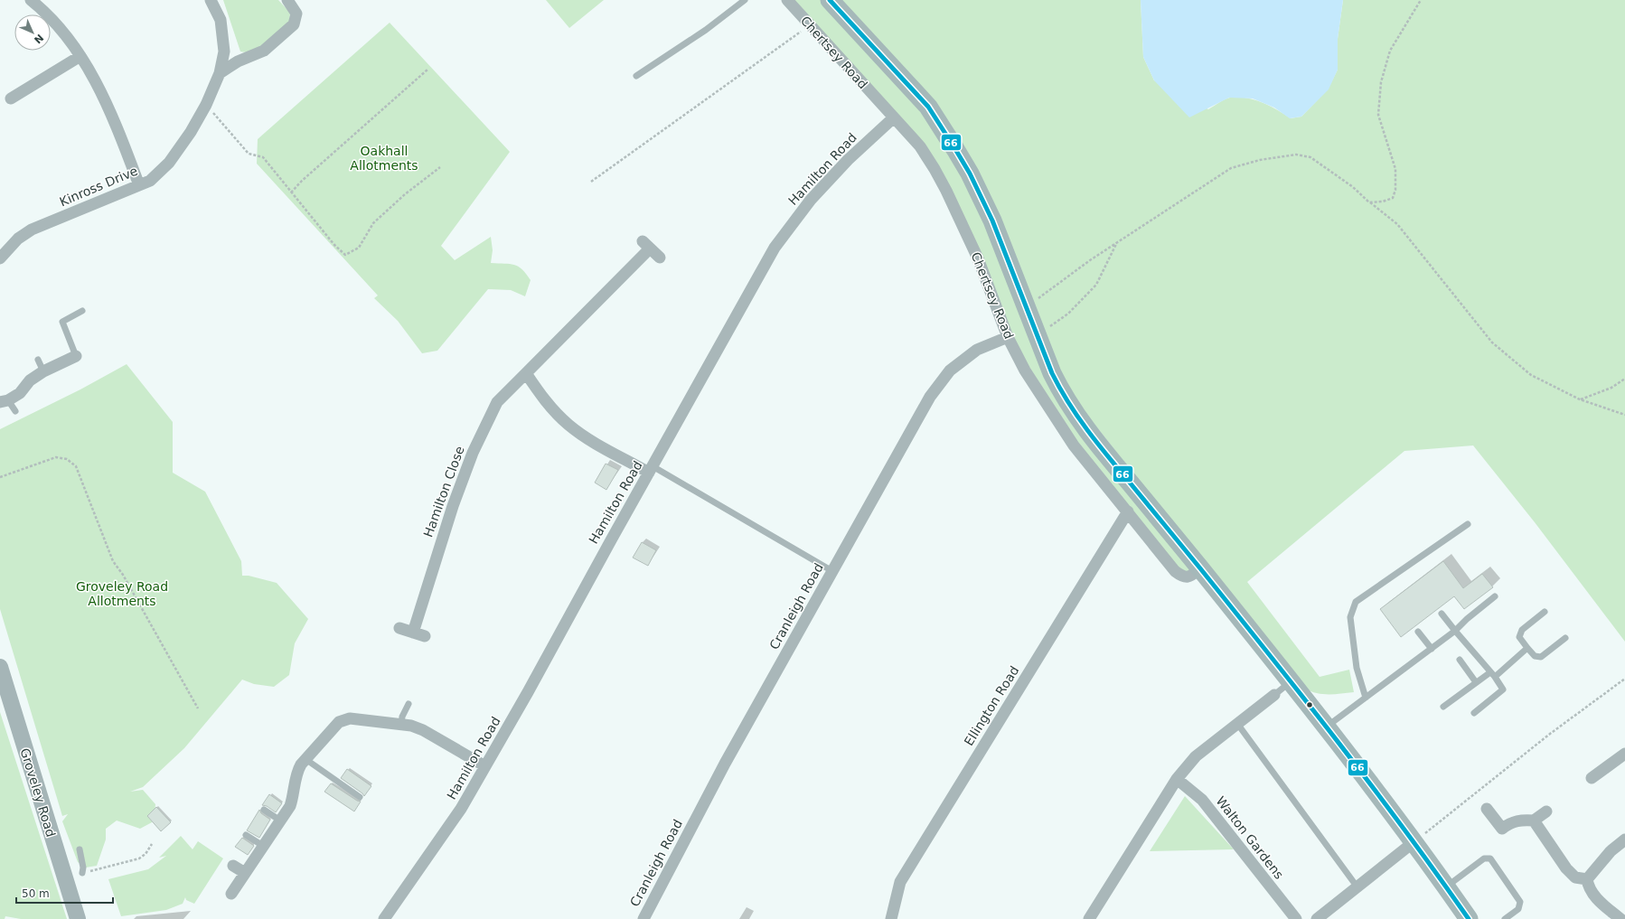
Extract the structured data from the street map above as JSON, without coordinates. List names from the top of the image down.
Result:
{
  "streets": {
    "street": [
      "Chertsey Road",
      "Hamilton Road",
      "Kinross Drive",
      "Hamilton Close",
      "Cranleigh Road",
      "Ellington Road",
      "Groveley Road",
      "Walton Gardens"
    ]
  },
  "crossings": [
    ["Chertsey Road", "Hamilton Road"],
    ["Chertsey Road", "Cranleigh Road"],
    ["Chertsey Road", "Ellington Road"]
  ],
  "parks": ["Oakhall Allotments", "Groveley Road Allotments"],
  "lines": ["transit line 66"],
  "scale_bar": "50 m",
  "north": "bottom right"
}
